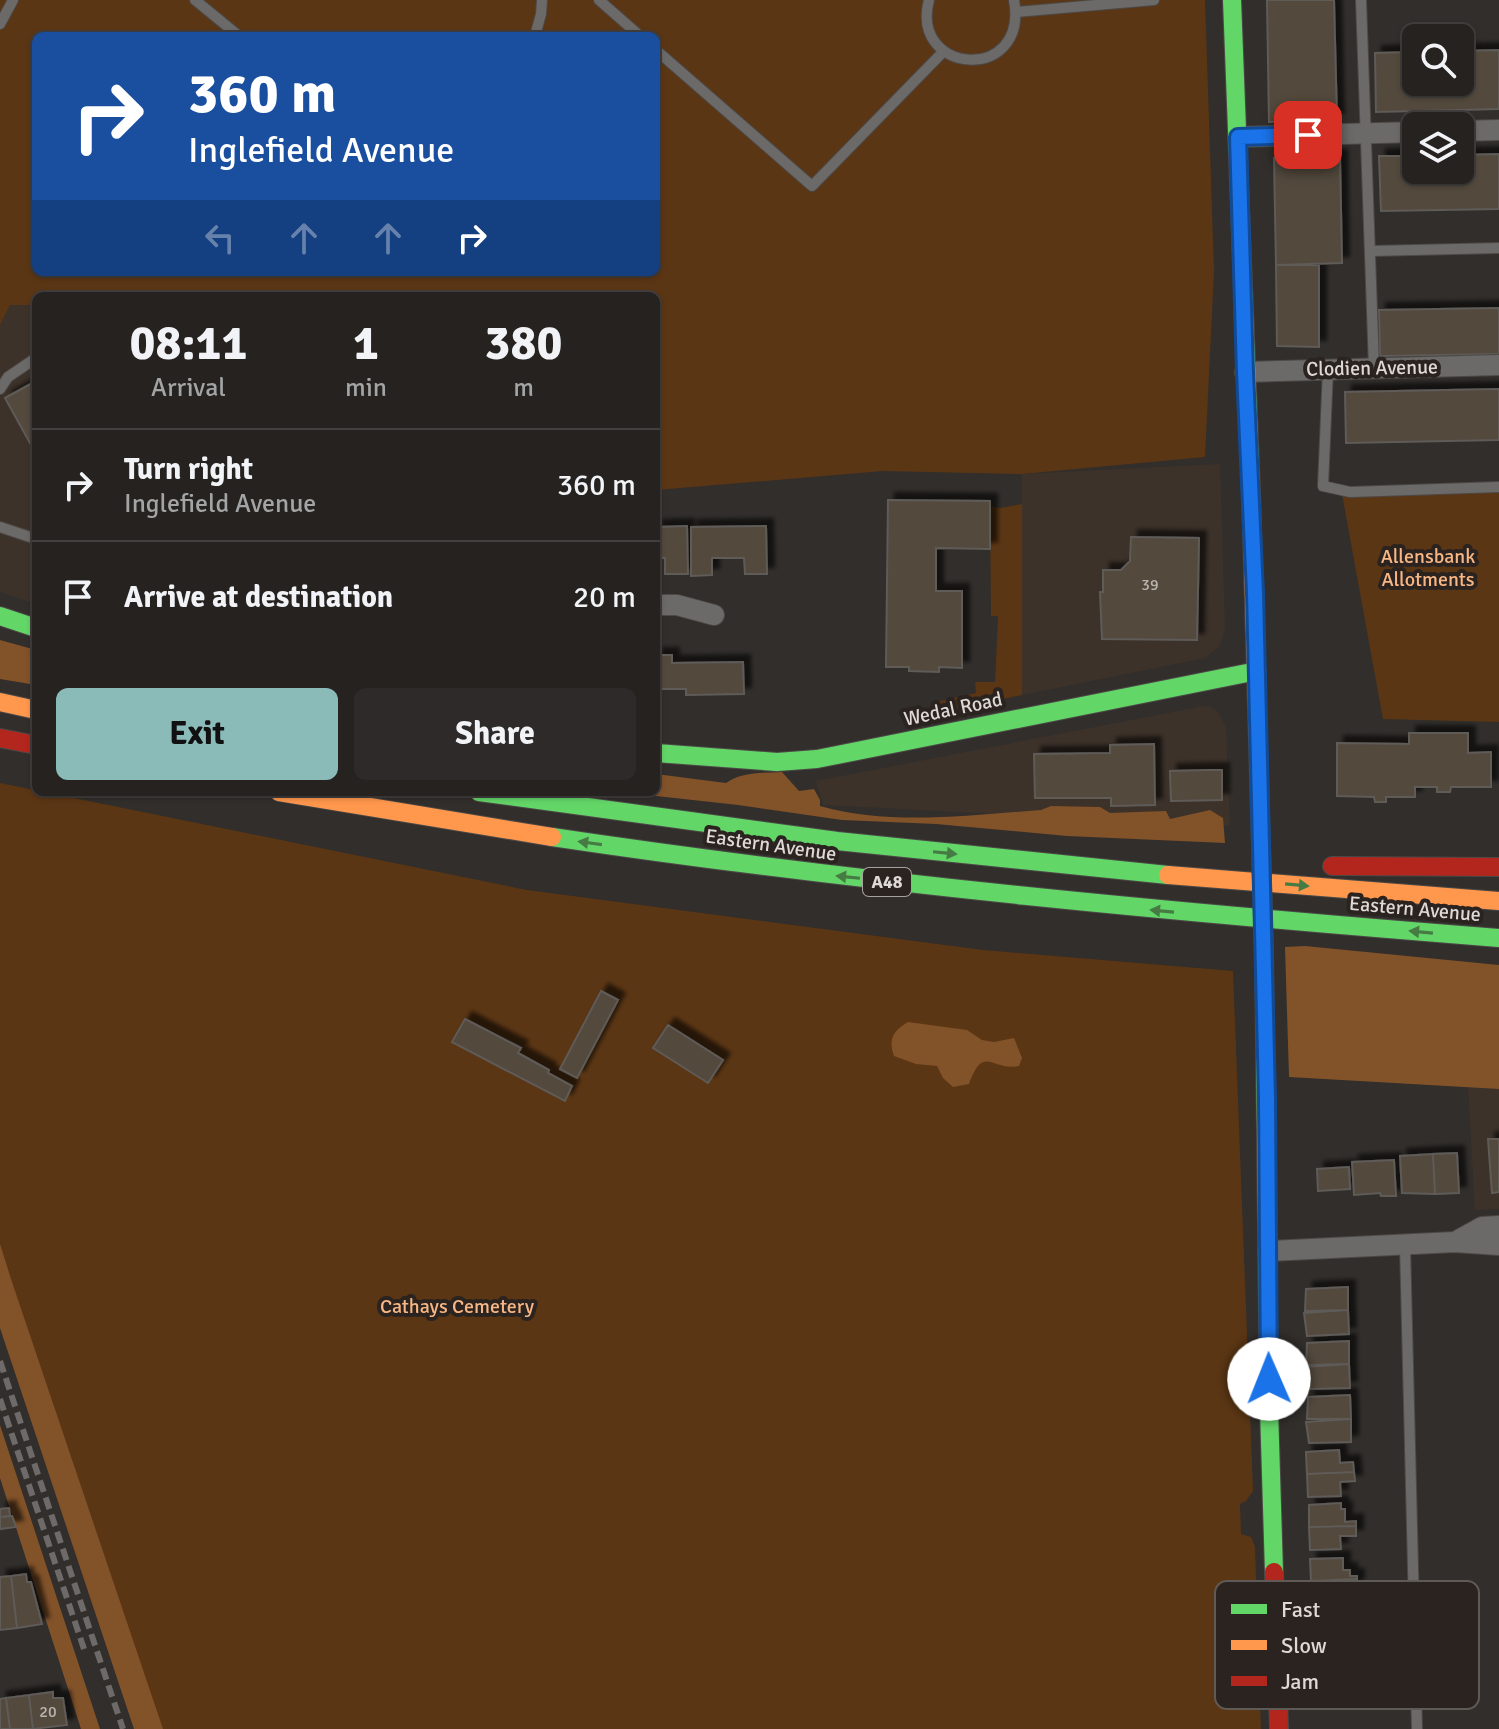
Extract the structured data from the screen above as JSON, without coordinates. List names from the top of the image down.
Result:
{
  "streets": {
    "main road": ["Wedal Road", "Eastern Avenue", "A48"],
    "street": ["Clodien Avenue"]
  },
  "parks": ["Allensbank Allotments", "Cathays Cemetery"],
  "house_numbers": ["39", "20"],
  "legend": ["Fast", "Slow", "Jam"],
  "page": {
    "turn": ["360 m", "Inglefield Avenue"],
    "eta": [
      "08:11",
      "Arrival",
      "1",
      "min",
      "380",
      "m"
    ],
    "list": [
      {
        "name": "Turn right",
        "note": "Inglefield Avenue",
        "value": "360 m"
      },
      {
        "name": "Arrive at destination",
        "value": "20 m"
      }
    ],
    "buttons": ["Exit", "Share"]
  }
}
